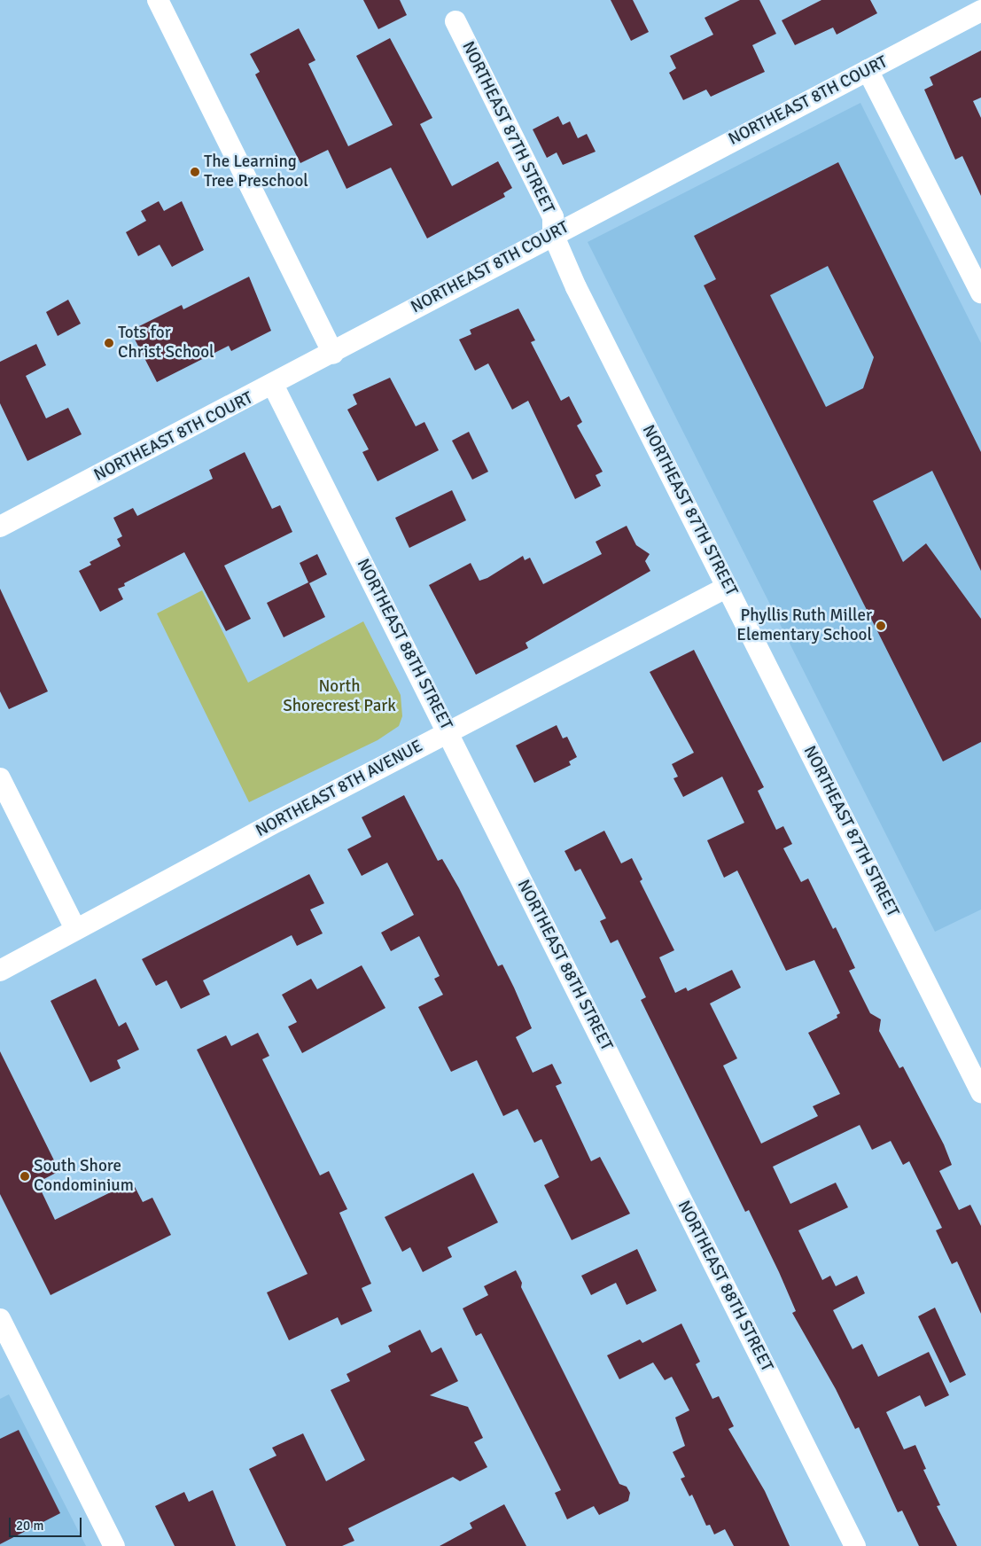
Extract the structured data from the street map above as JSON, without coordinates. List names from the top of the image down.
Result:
{
  "streets": {
    "street": [
      "NORTHEAST 8TH COURT",
      "NORTHEAST 87TH STREET",
      "NORTHEAST 88TH STREET",
      "NORTHEAST 8TH AVENUE"
    ]
  },
  "crossings": [
    ["NORTHEAST 8TH COURT", "NORTHEAST 87TH STREET"],
    ["NORTHEAST 8TH COURT", "NORTHEAST 88TH STREET"],
    ["NORTHEAST 87TH STREET", "NORTHEAST 8TH AVENUE"],
    ["NORTHEAST 88TH STREET", "NORTHEAST 8TH AVENUE"]
  ],
  "parks": ["North Shorecrest Park"],
  "places": [
    "The Learning Tree Preschool",
    "Tots for Christ School",
    "Phyllis Ruth Miller Elementary School",
    "South Shore Condominium"
  ],
  "scale_bar": "20 m"
}
